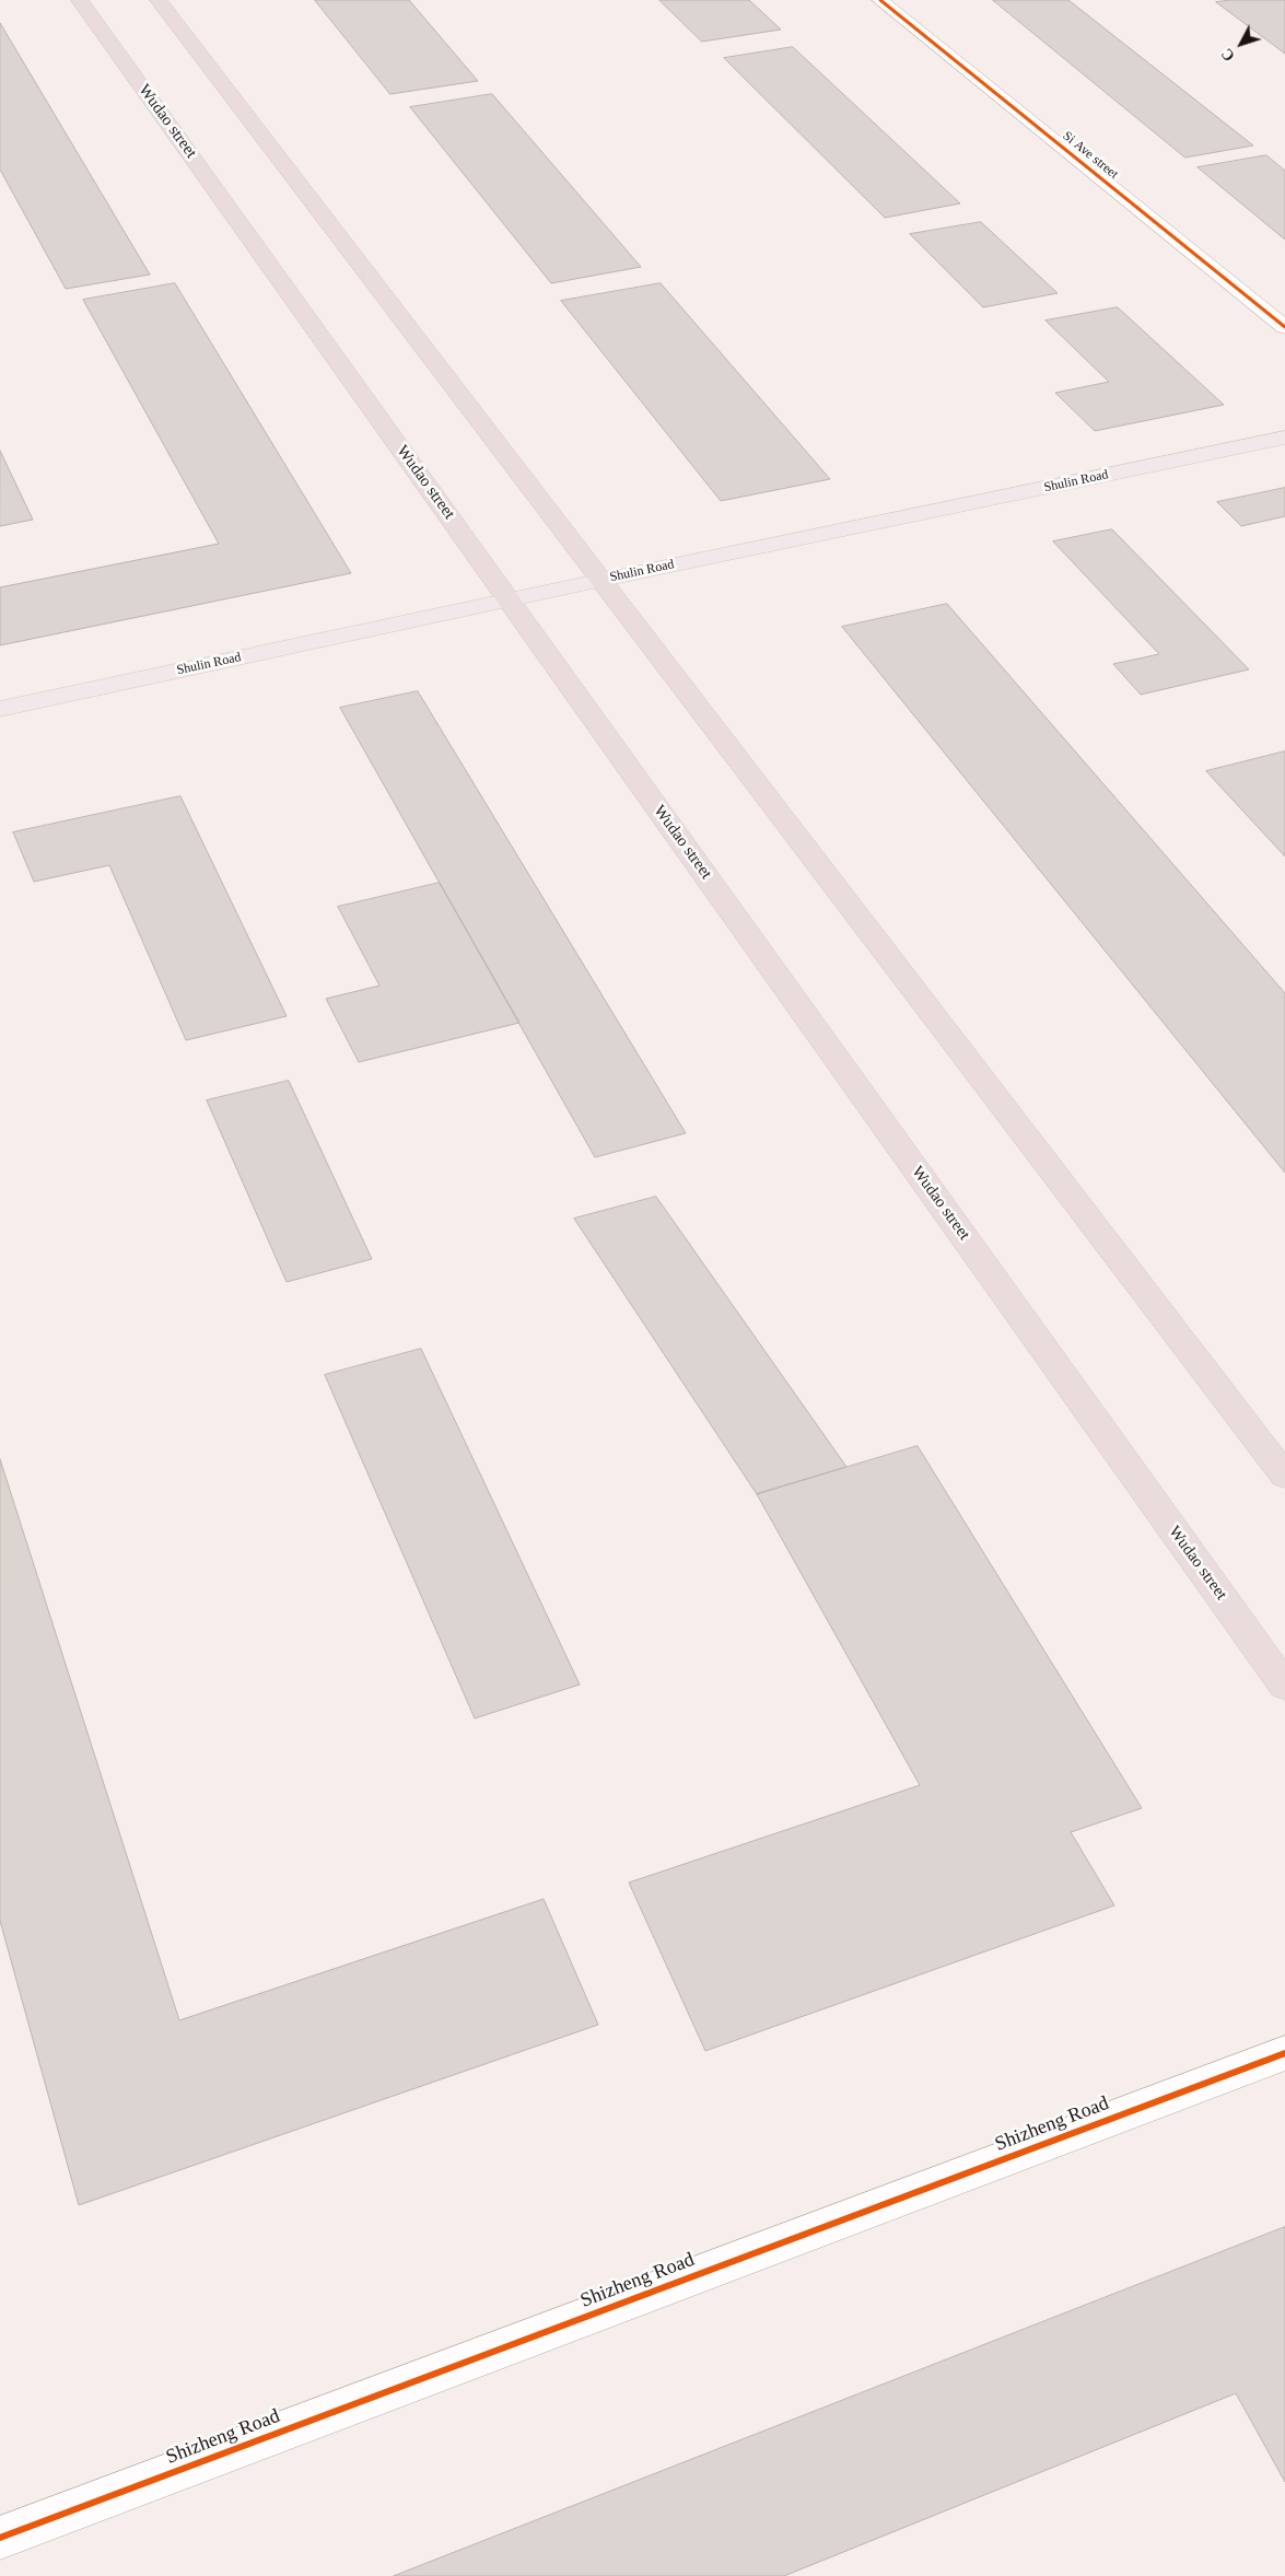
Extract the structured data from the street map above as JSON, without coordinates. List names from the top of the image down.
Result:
{
  "streets": {
    "highway": ["Wudao street"],
    "main road": ["Shulin Road"],
    "street": ["Si Ave street", "Shizheng Road"]
  },
  "crossings": [
    ["Wudao street", "Shulin Road"]
  ],
  "north": "bottom left"
}
